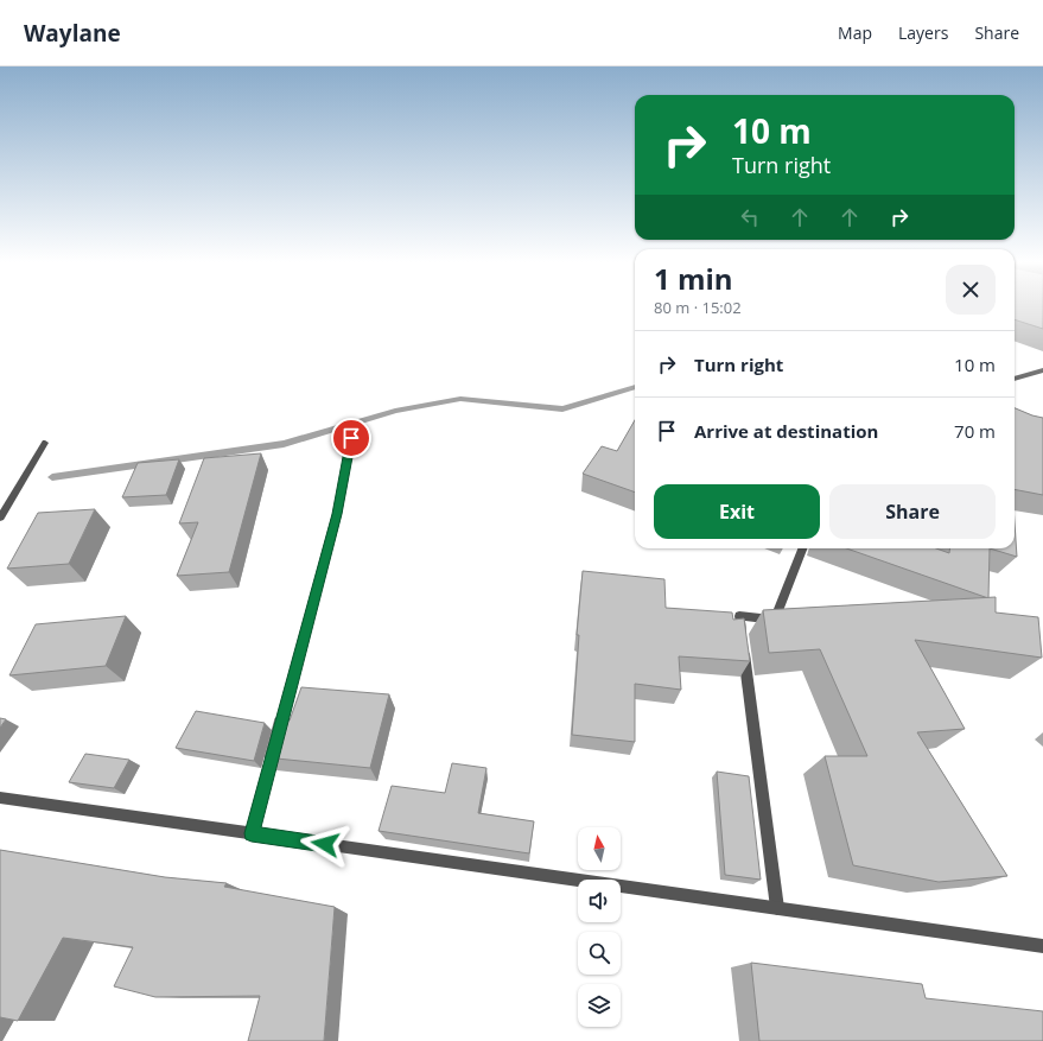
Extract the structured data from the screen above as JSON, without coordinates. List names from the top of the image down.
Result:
{
  "north": "top",
  "page": {
    "header": "Waylane",
    "nav": ["Map", "Layers", "Share"],
    "turn": ["10 m", "Turn right"],
    "heading": ["1 min", "80 m · 15:02"],
    "list": [
      {
        "name": "Turn right",
        "value": "10 m"
      },
      {
        "name": "Arrive at destination",
        "value": "70 m"
      }
    ],
    "buttons": ["Exit", "Share"]
  }
}
